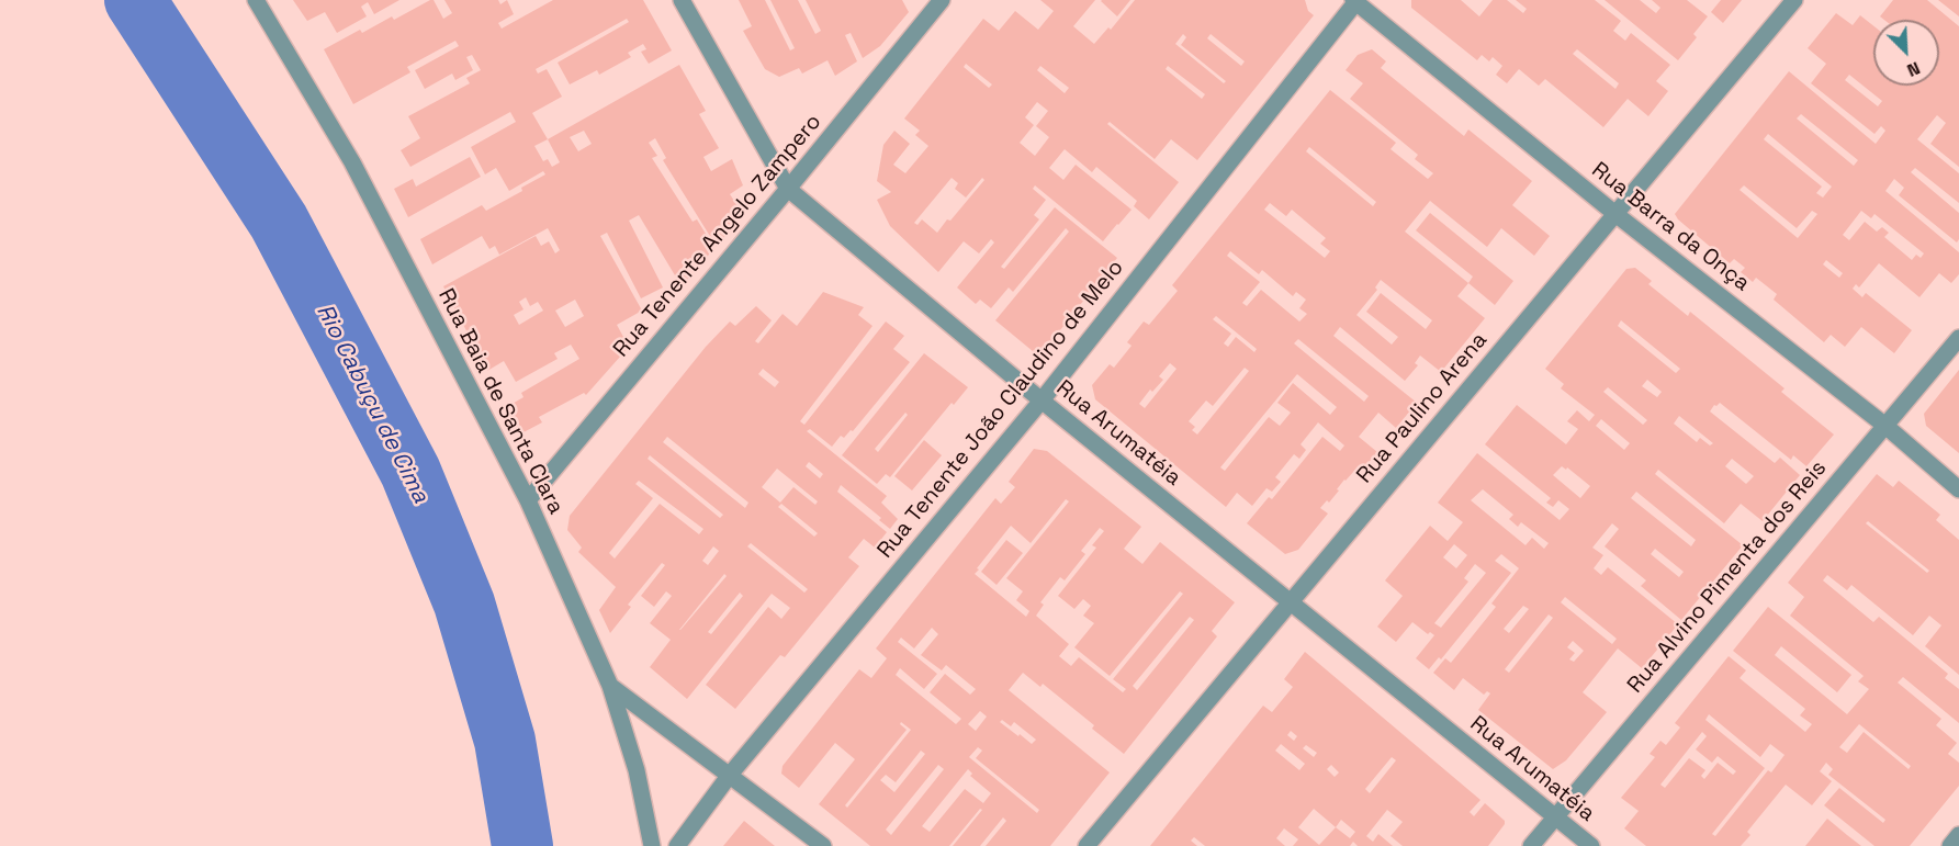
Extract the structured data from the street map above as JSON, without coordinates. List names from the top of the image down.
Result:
{
  "streets": {
    "street": [
      "Rua Barra da Onça",
      "Rua Tenente Angelo Zampero",
      "Rua Baia de Santa Clara",
      "Rua Paulino Arena",
      "Rua Tenente João Claudino de Melo",
      "Rua Arumatéia",
      "Rua Alvino Pimenta dos Reis"
    ]
  },
  "crossings": [
    ["Rua Barra da Onça", "Rua Paulino Arena"],
    ["Rua Barra da Onça", "Rua Tenente João Claudino de Melo"],
    ["Rua Barra da Onça", "Rua Alvino Pimenta dos Reis"],
    ["Rua Tenente Angelo Zampero", "Rua Baia de Santa Clara"],
    ["Rua Tenente Angelo Zampero", "Rua Arumatéia"],
    ["Rua Paulino Arena", "Rua Arumatéia"],
    ["Rua Tenente João Claudino de Melo", "Rua Arumatéia"],
    ["Rua Arumatéia", "Rua Alvino Pimenta dos Reis"]
  ],
  "water": ["Rio Cabuçu de Cima"],
  "north": "bottom right"
}
